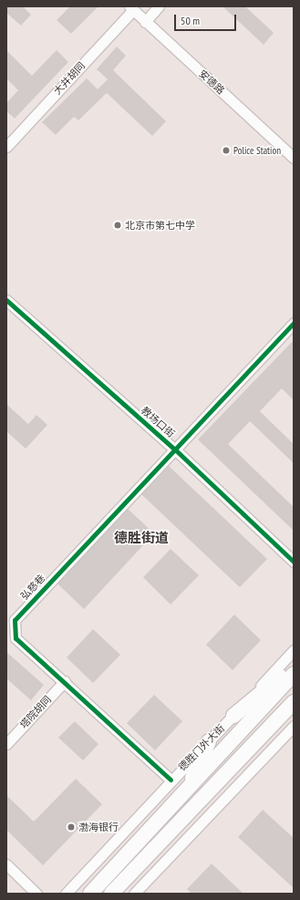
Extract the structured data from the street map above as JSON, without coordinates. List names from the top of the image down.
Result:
{
  "streets": {
    "highway": ["德胜门外大街"],
    "street": [
      "大井胡同",
      "安德路",
      "教场口街",
      "弘慈巷",
      "塔院胡同"
    ]
  },
  "crossings": [
    ["大井胡同", "安德路"],
    ["教场口街", "弘慈巷"],
    ["弘慈巷", "塔院胡同"],
    ["弘慈巷", "德胜门外大街"]
  ],
  "districts": ["德胜街道"],
  "places": ["Police Station", "北京市第七中学", "渤海银行"],
  "scale_bar": "50 m"
}
